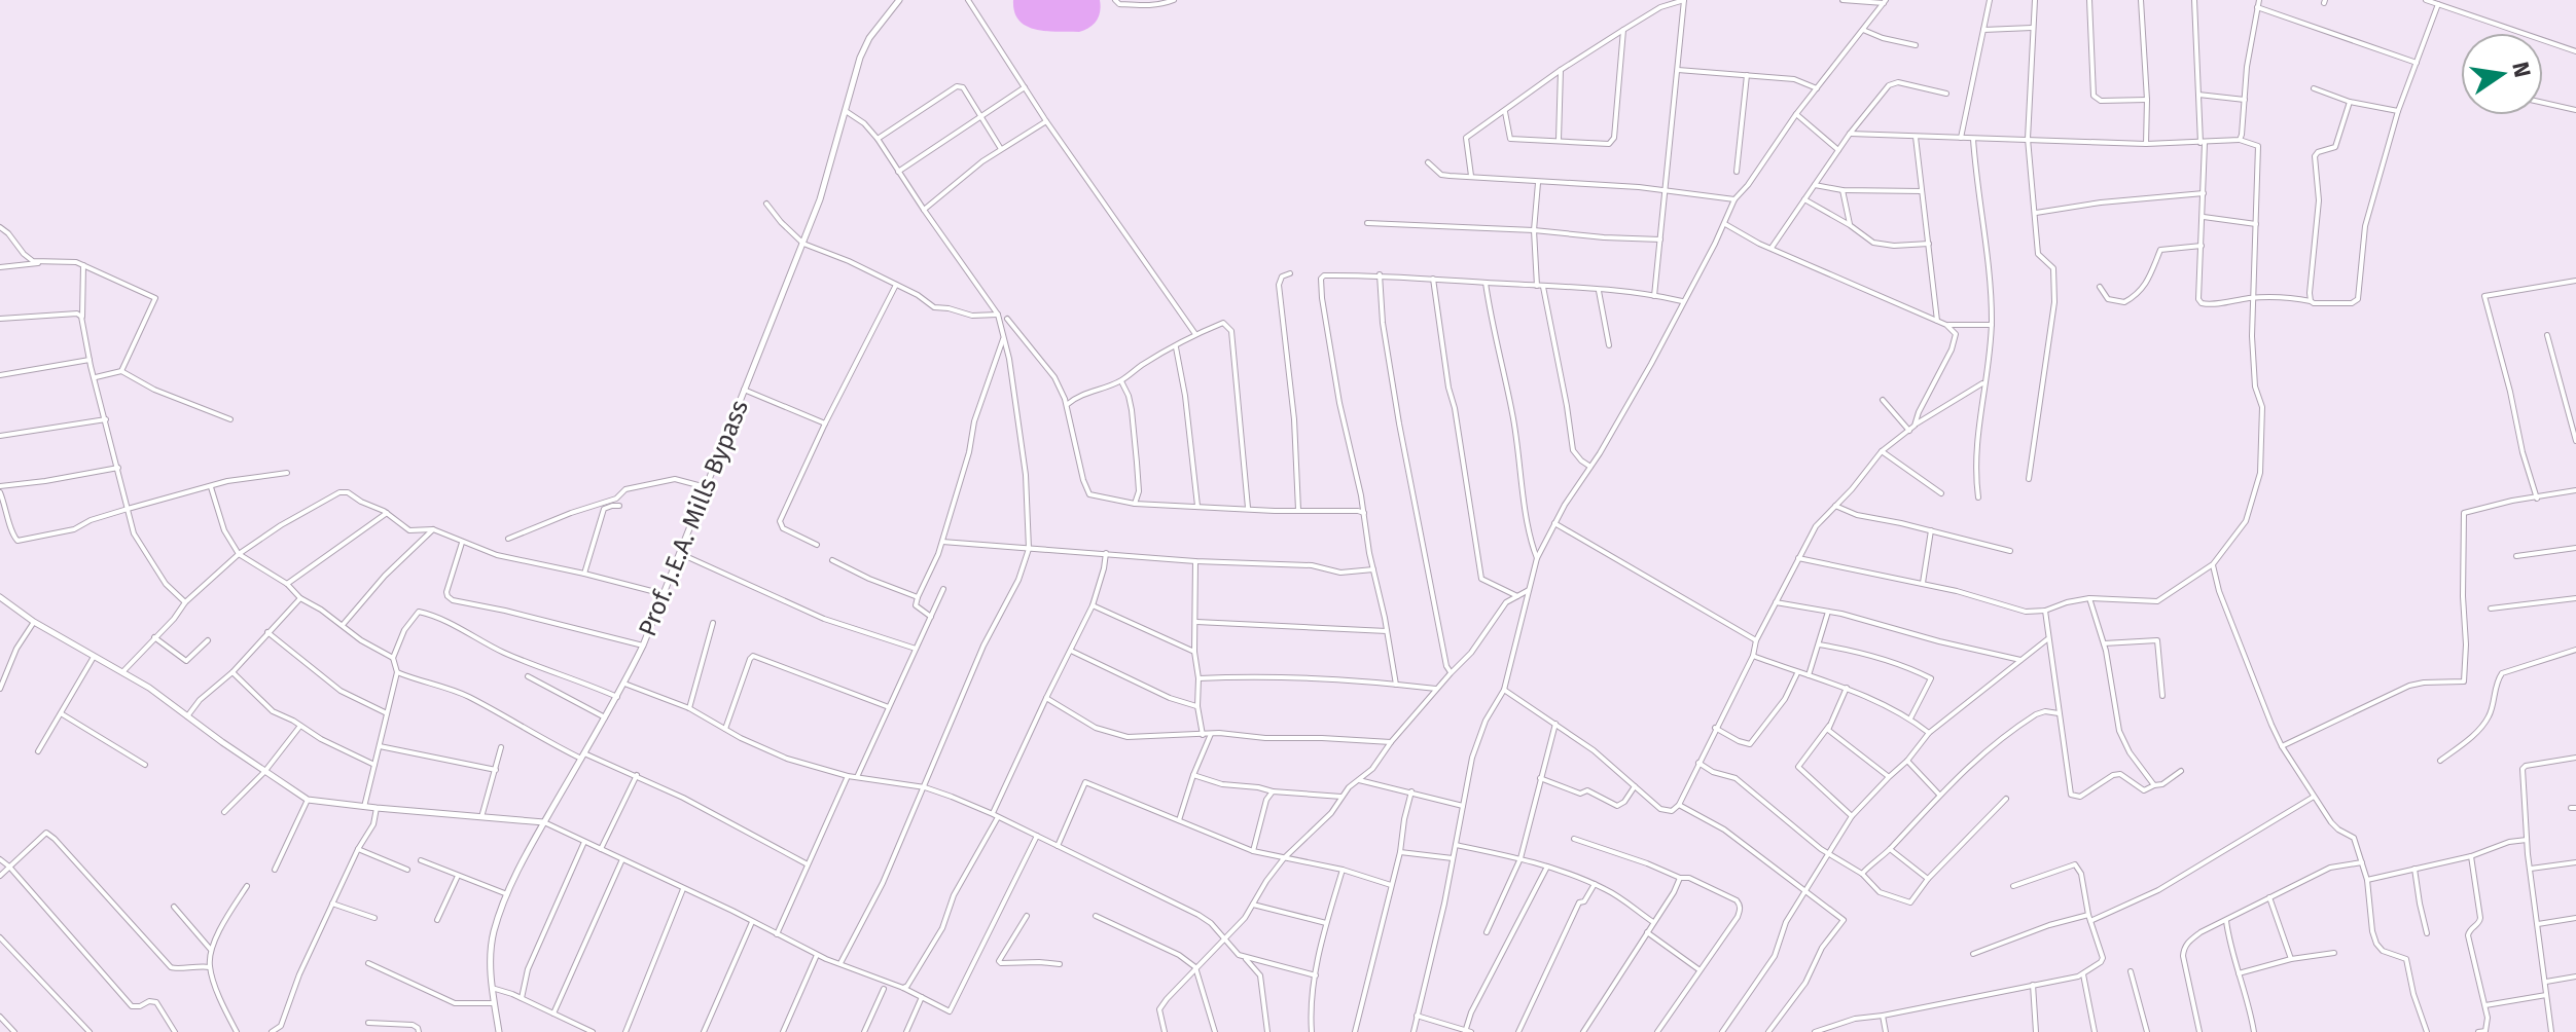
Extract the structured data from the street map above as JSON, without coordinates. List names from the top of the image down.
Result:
{
  "streets": {
    "street": ["Prof. J.E.A. Mills Bypass"]
  },
  "north": "right"
}
